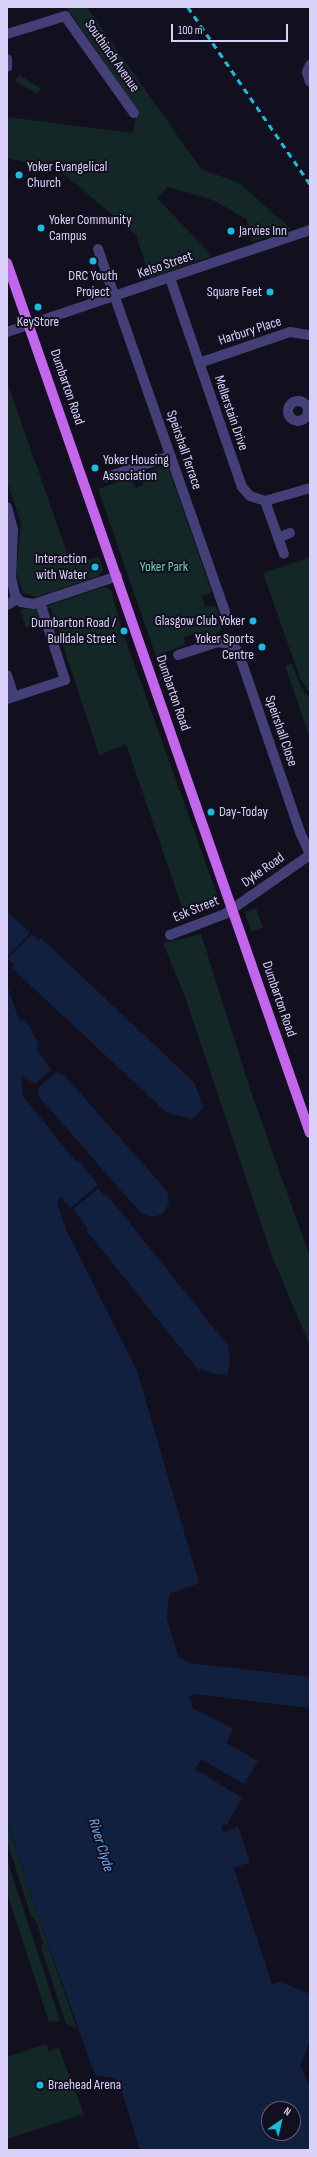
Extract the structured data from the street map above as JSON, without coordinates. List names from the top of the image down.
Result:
{
  "streets": {
    "main road": ["Dumbarton Road"],
    "street": [
      "Southinch Avenue",
      "Kelso Street",
      "Harbury Place",
      "Mellerstain Drive",
      "Speirshall Terrace",
      "Speirshall Close",
      "Dyke Road",
      "Esk Street"
    ]
  },
  "crossings": [
    ["Kelso Street", "Dumbarton Road"],
    ["Kelso Street", "Mellerstain Drive"],
    ["Kelso Street", "Speirshall Terrace"],
    ["Harbury Place", "Mellerstain Drive"],
    ["Dumbarton Road", "Dyke Road"],
    ["Dumbarton Road", "Esk Street"],
    ["Speirshall Close", "Dyke Road"],
    ["Dyke Road", "Esk Street"]
  ],
  "water": ["River Clyde"],
  "parks": ["Yoker Park"],
  "places": [
    "Yoker Evangelical Church",
    "Yoker Community Campus",
    "Jarvies Inn",
    "DRC Youth Project",
    "Square Feet",
    "KeyStore",
    "Yoker Housing Association",
    "Interaction with Water",
    "Glasgow Club Yoker",
    "Dumbarton Road / Bulldale Street",
    "Yoker Sports Centre",
    "Day-Today",
    "Braehead Arena"
  ],
  "scale_bar": "100 m",
  "north": "top right"
}
